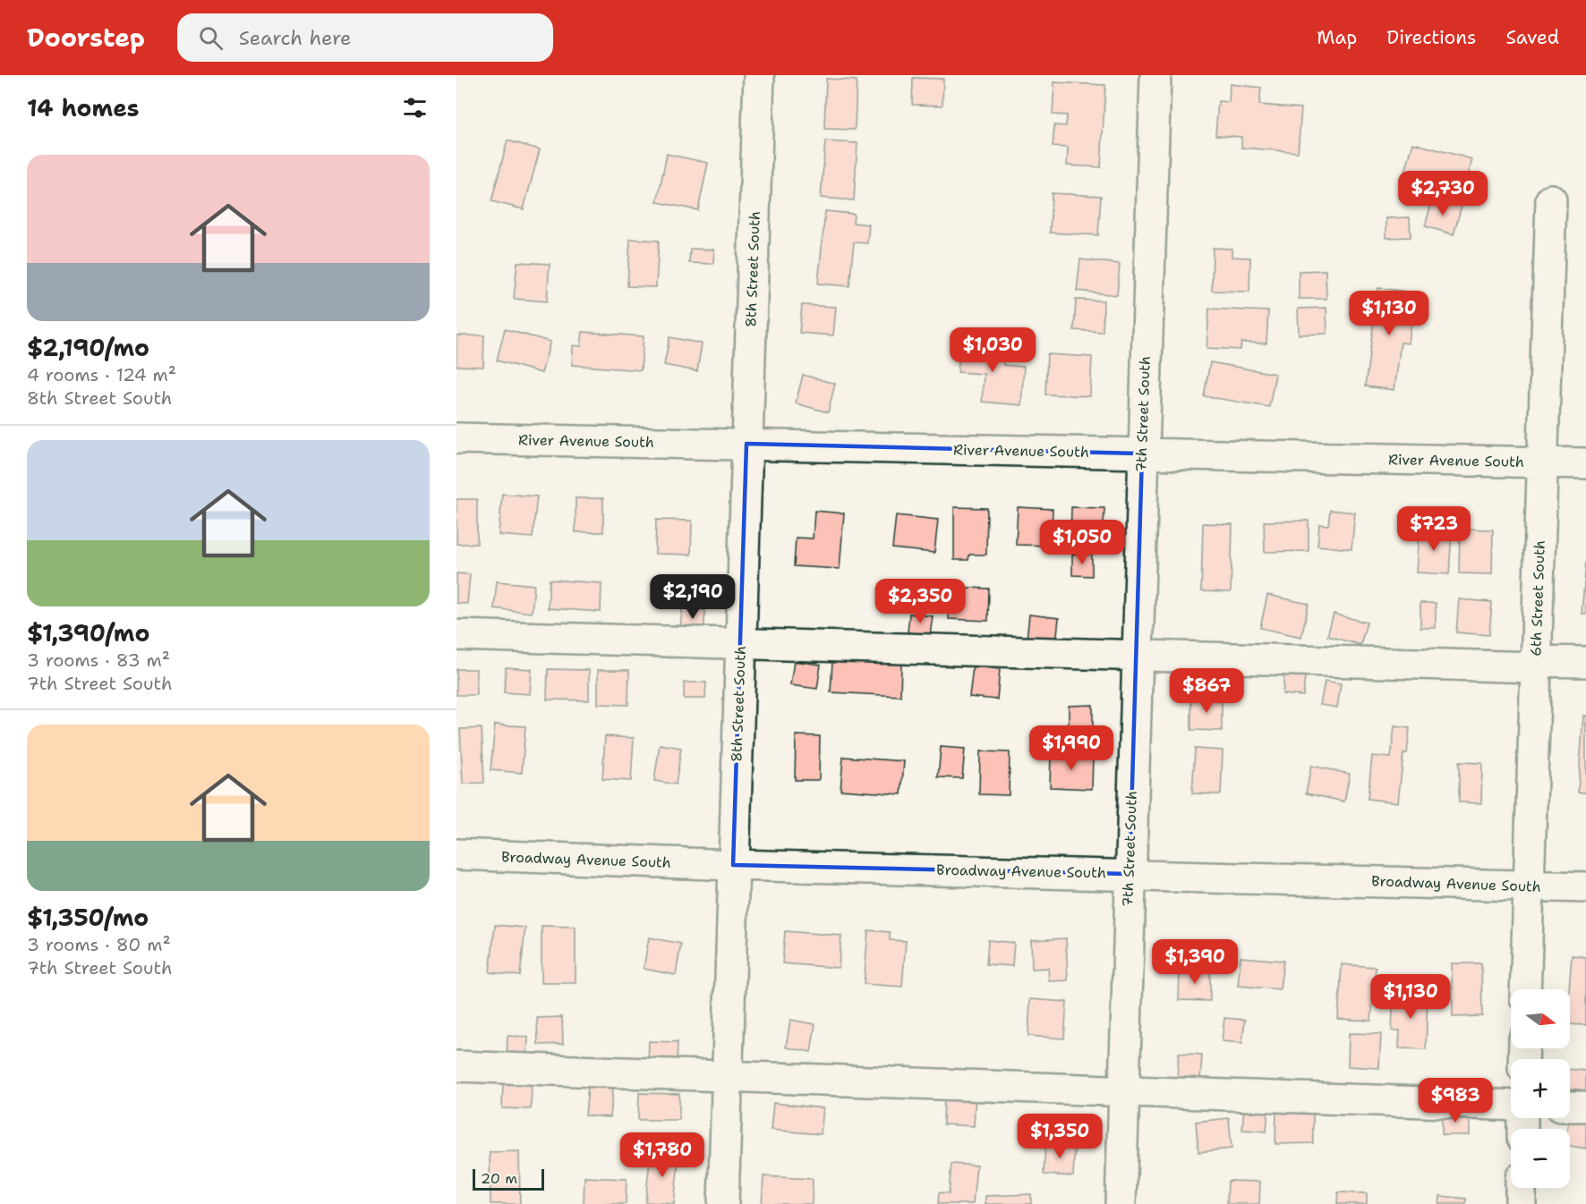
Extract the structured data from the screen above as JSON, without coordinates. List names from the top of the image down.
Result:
{
  "streets": {
    "street": [
      "8th Street South",
      "7th Street South",
      "River Avenue South",
      "6th Street South",
      "Broadway Avenue South"
    ]
  },
  "crossings": [
    ["8th Street South", "River Avenue South"],
    ["8th Street South", "Broadway Avenue South"],
    ["7th Street South", "River Avenue South"],
    ["7th Street South", "Broadway Avenue South"],
    ["River Avenue South", "6th Street South"],
    ["6th Street South", "Broadway Avenue South"]
  ],
  "scale_bar": "20 m",
  "north": "right",
  "page": {
    "header": "Doorstep",
    "search": "Search here",
    "nav": ["Map", "Directions", "Saved"],
    "heading": "14 homes",
    "list": [
      {
        "name": "$2,190/mo",
        "note": "4 rooms · 124 m² · 8th Street South"
      },
      {
        "name": "$1,390/mo",
        "note": "3 rooms · 83 m² · 7th Street South"
      },
      {
        "name": "$1,350/mo",
        "note": "3 rooms · 80 m² · 7th Street South"
      }
    ],
    "price": [
      "$2,730",
      "$1,130",
      "$1,030",
      "$723",
      "$1,050",
      "$2,190",
      "$2,350",
      "$867",
      "$1,990",
      "$1,390",
      "$1,130",
      "$983",
      "$1,350",
      "$1,780"
    ],
    "map_buttons": ["+", "−"],
    "scale": "20 m"
  }
}
